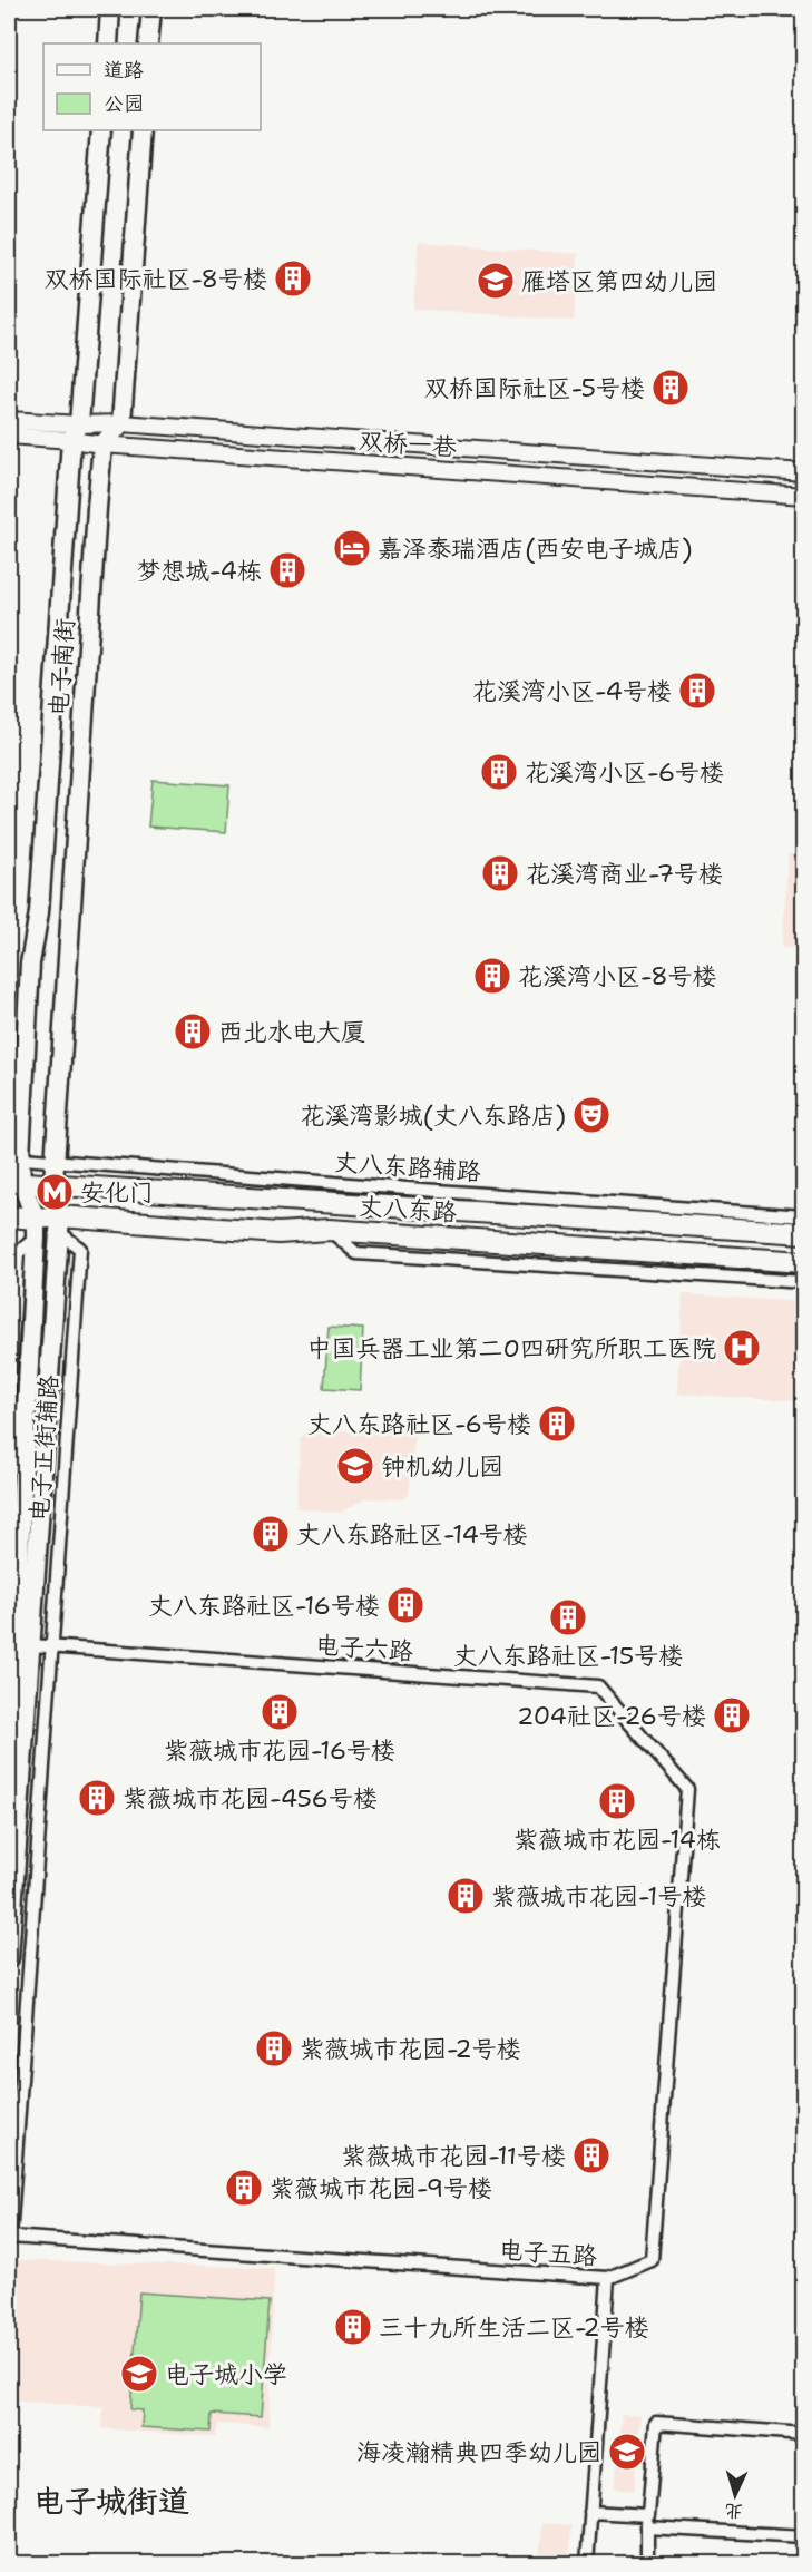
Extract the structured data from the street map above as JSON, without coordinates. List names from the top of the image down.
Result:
{
  "streets": {
    "main road": ["电子南街", "丈八东路"],
    "street": [
      "双桥一巷",
      "丈八东路辅路",
      "电子正街辅路",
      "电子六路",
      "电子五路"
    ]
  },
  "crossings": [
    ["双桥一巷", "电子南街"],
    ["电子南街", "丈八东路辅路"],
    ["电子南街", "丈八东路"],
    ["电子南街", "电子正街辅路"],
    ["电子南街", "电子六路"],
    ["丈八东路", "电子正街辅路"],
    ["电子正街辅路", "电子六路"],
    ["电子正街辅路", "电子五路"],
    ["电子六路", "电子五路"]
  ],
  "districts": ["电子城街道"],
  "places": {
    "building": [
      "双桥国际社区-8号楼",
      "双桥国际社区-5号楼",
      "梦想城-4栋",
      "花溪湾小区-4号楼",
      "花溪湾小区-6号楼",
      "花溪湾商业-7号楼",
      "花溪湾小区-8号楼",
      "西北水电大厦",
      "丈八东路社区-6号楼",
      "丈八东路社区-14号楼",
      "丈八东路社区-16号楼",
      "丈八东路社区-15号楼",
      "紫薇城市花园-16号楼",
      "204社区-26号楼",
      "紫薇城市花园-456号楼",
      "紫薇城市花园-14栋",
      "紫薇城市花园-1号楼",
      "紫薇城市花园-2号楼",
      "紫薇城市花园-11号楼",
      "紫薇城市花园-9号楼",
      "三十九所生活二区-2号楼"
    ],
    "school or university": [
      "雁塔区第四幼儿园",
      "钟机幼儿园",
      "电子城小学",
      "海凌瀚精典四季幼儿园"
    ],
    "hotel": ["嘉泽泰瑞酒店(西安电子城店)"],
    "theatre": ["花溪湾影城(丈八东路店)"],
    "metro station": ["安化门"],
    "hospital": ["中国兵器工业第二0四研究所职工医院"]
  },
  "legend": ["道路", "公园"],
  "north": "bottom"
}
